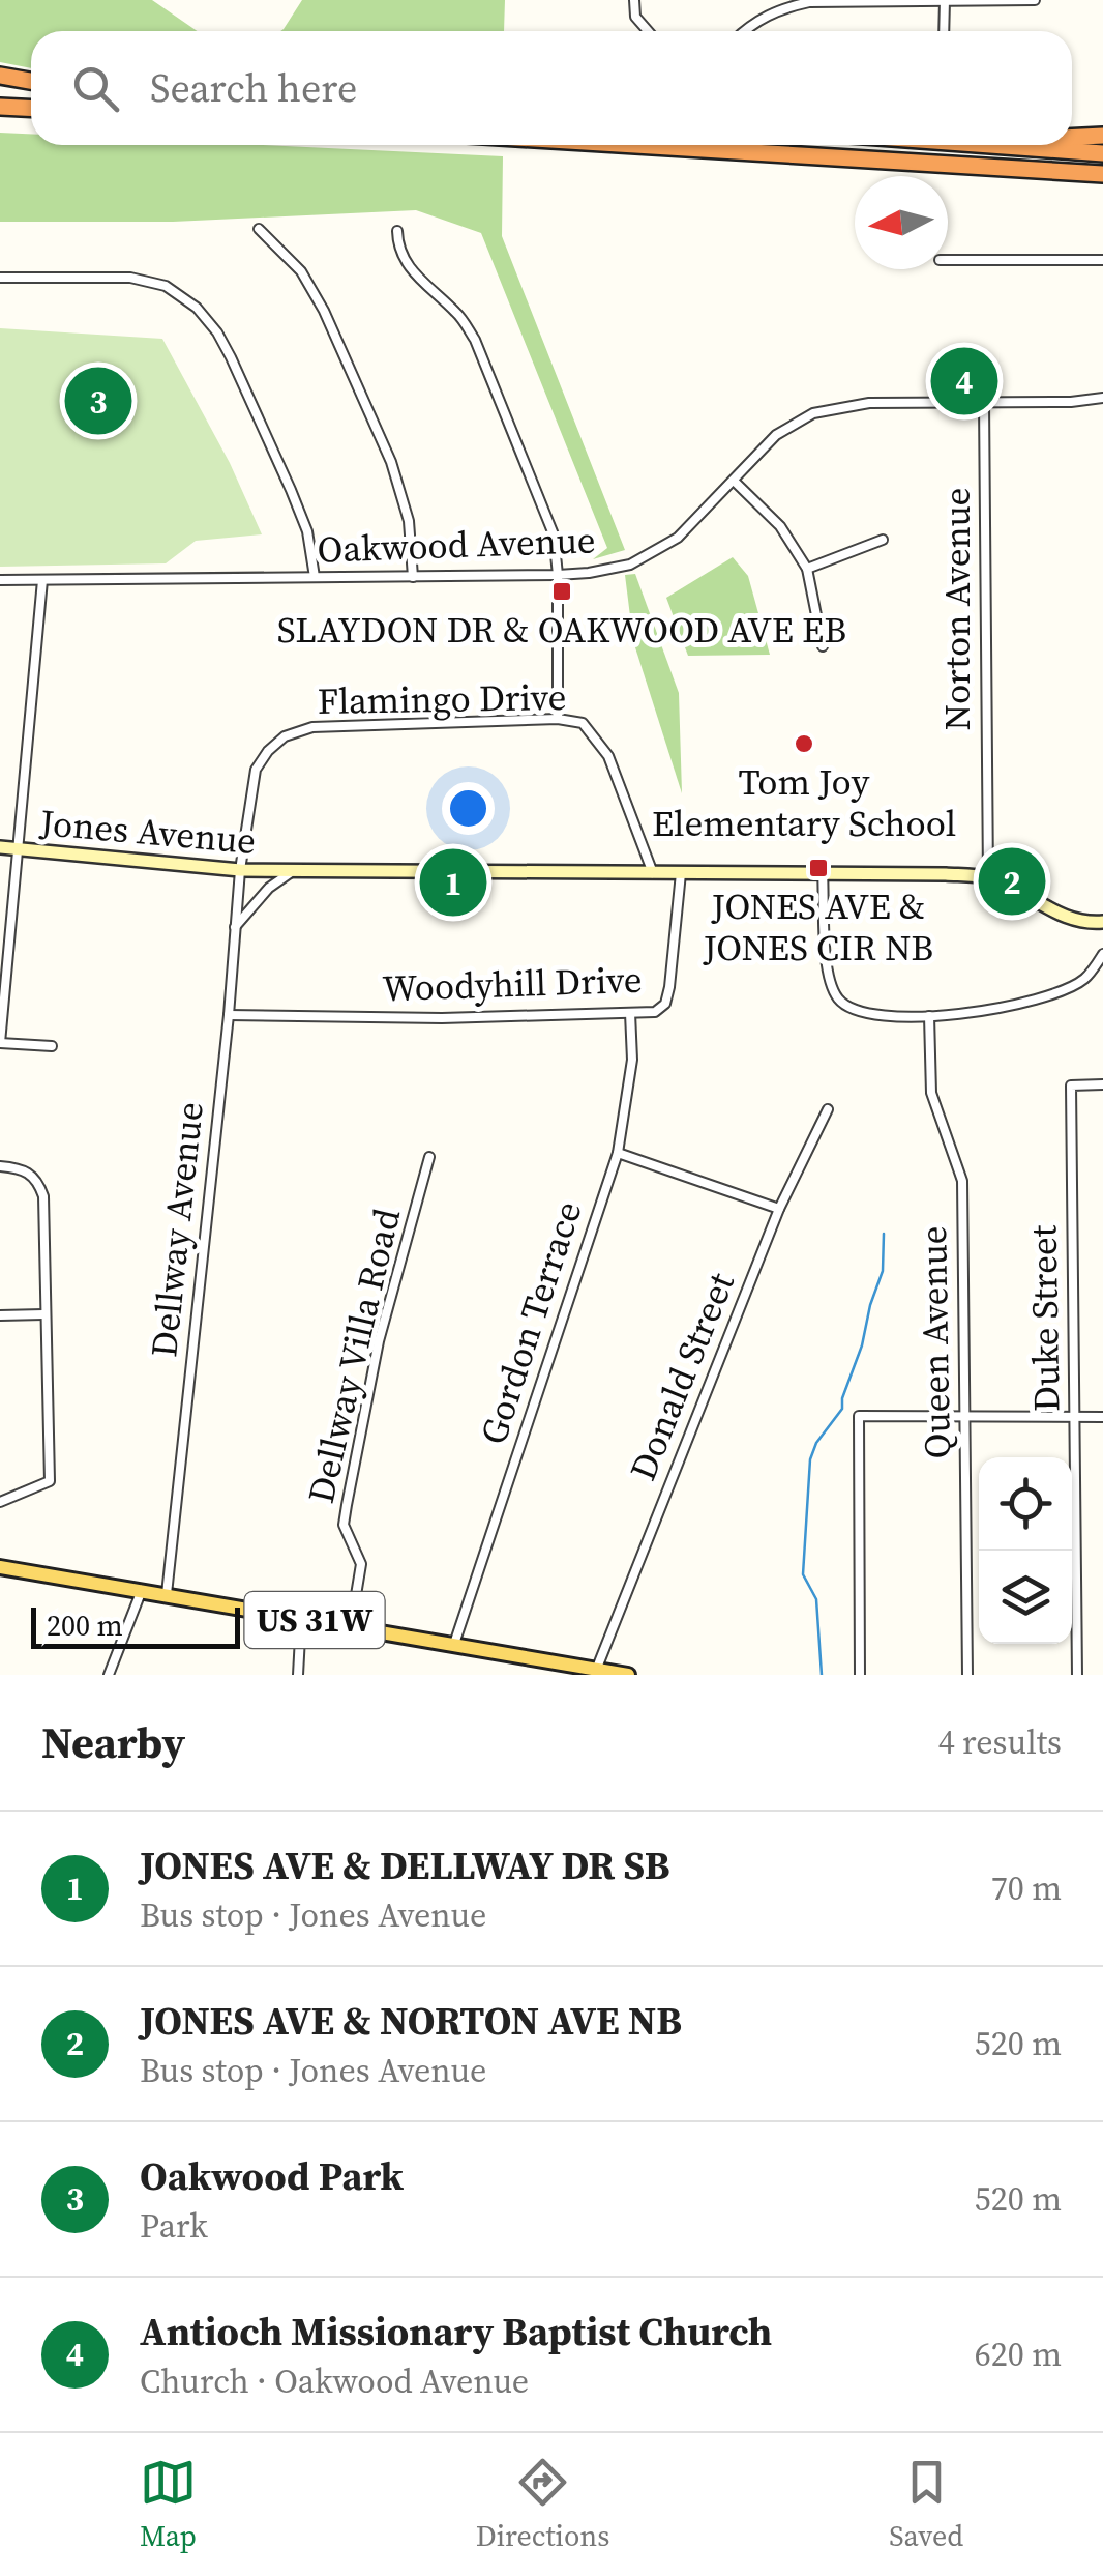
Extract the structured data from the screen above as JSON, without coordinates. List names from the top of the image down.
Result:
{
  "streets": {
    "main road": ["US 31W"],
    "street": [
      "Oakwood Avenue",
      "Norton Avenue",
      "Flamingo Drive",
      "Jones Avenue",
      "Woodyhill Drive",
      "Dellway Avenue",
      "Duke Street",
      "Gordon Terrace",
      "Queen Avenue",
      "Dellway Villa Road",
      "Donald Street"
    ]
  },
  "crossings": [
    ["Oakwood Avenue", "Norton Avenue"],
    ["Norton Avenue", "Jones Avenue"],
    ["Flamingo Drive", "Jones Avenue"],
    ["Flamingo Drive", "Dellway Avenue"],
    ["Jones Avenue", "Woodyhill Drive"],
    ["Jones Avenue", "Dellway Avenue"],
    ["Woodyhill Drive", "Dellway Avenue"],
    ["Woodyhill Drive", "Gordon Terrace"],
    ["Dellway Avenue", "US 31W"],
    ["Gordon Terrace", "US 31W"],
    ["Dellway Villa Road", "US 31W"],
    ["Donald Street", "US 31W"]
  ],
  "places": {
    "transit": ["SLAYDON DR & OAKWOOD AVE EB", "JONES AVE & JONES CIR NB"],
    "other": ["Tom Joy Elementary School"]
  },
  "scale_bar": "200 m",
  "north": "left",
  "page": {
    "search": "Search here",
    "pins": [
      "4",
      "3",
      "2",
      "1"
    ],
    "scale": "200 m",
    "heading": ["Nearby", "4 results"],
    "list": [
      {
        "mark": "1",
        "name": "JONES AVE & DELLWAY DR SB",
        "note": "Bus stop · Jones Avenue",
        "value": "70 m"
      },
      {
        "mark": "2",
        "name": "JONES AVE & NORTON AVE NB",
        "note": "Bus stop · Jones Avenue",
        "value": "520 m"
      },
      {
        "mark": "3",
        "name": "Oakwood Park",
        "note": "Park",
        "value": "520 m"
      },
      {
        "mark": "4",
        "name": "Antioch Missionary Baptist Church",
        "note": "Church · Oakwood Avenue",
        "value": "620 m"
      }
    ],
    "nav": ["Map", "Directions", "Saved"]
  }
}
